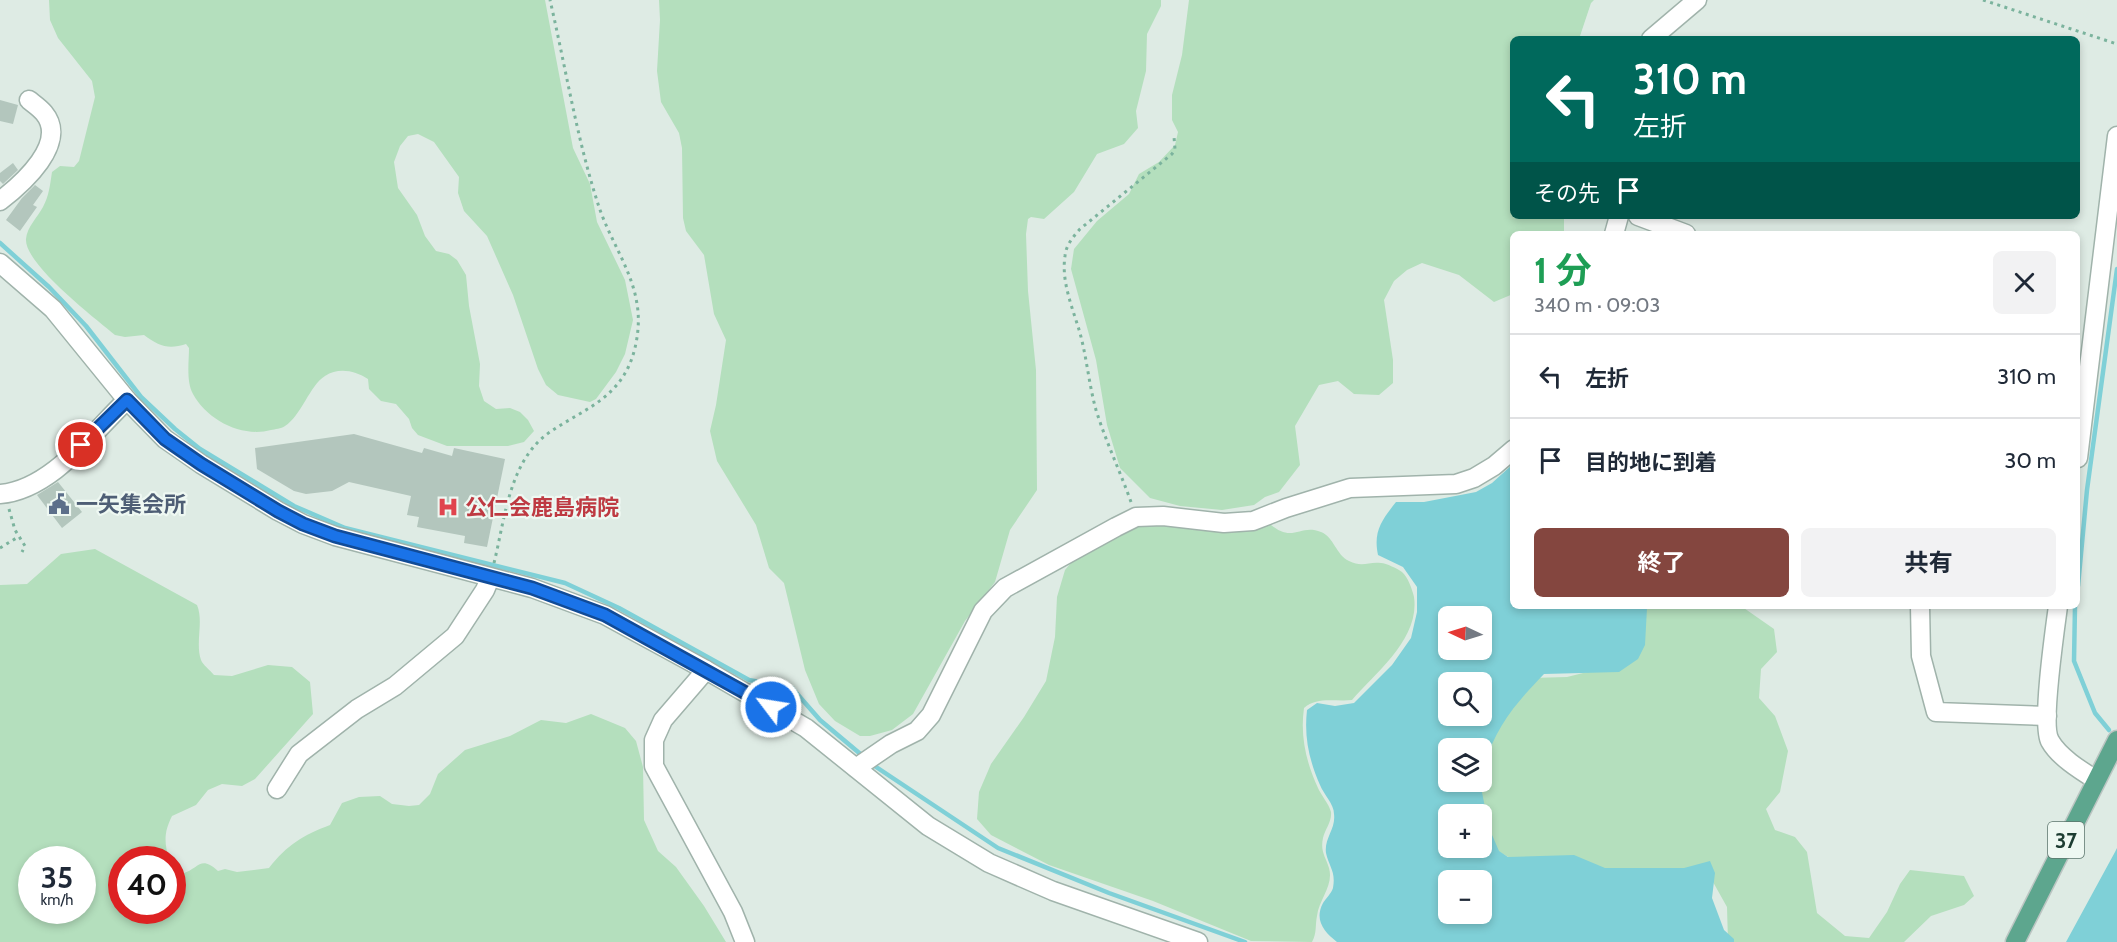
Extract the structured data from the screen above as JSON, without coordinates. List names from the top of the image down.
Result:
{
  "streets": {
    "main road": ["37"]
  },
  "places": {
    "public building": ["一矢集会所"],
    "hospital": ["公仁会鹿島病院"]
  },
  "north": "left",
  "page": {
    "turn": ["310 m", "左折"],
    "then": "その先",
    "heading": ["1 分", "340 m · 09:03"],
    "list": [
      {
        "name": "左折",
        "value": "310 m"
      },
      {
        "name": "目的地に到着",
        "value": "30 m"
      }
    ],
    "buttons": ["終了", "共有"],
    "map_buttons": ["+", "−"],
    "speed": "35 km/h",
    "limit": "40"
  }
}
